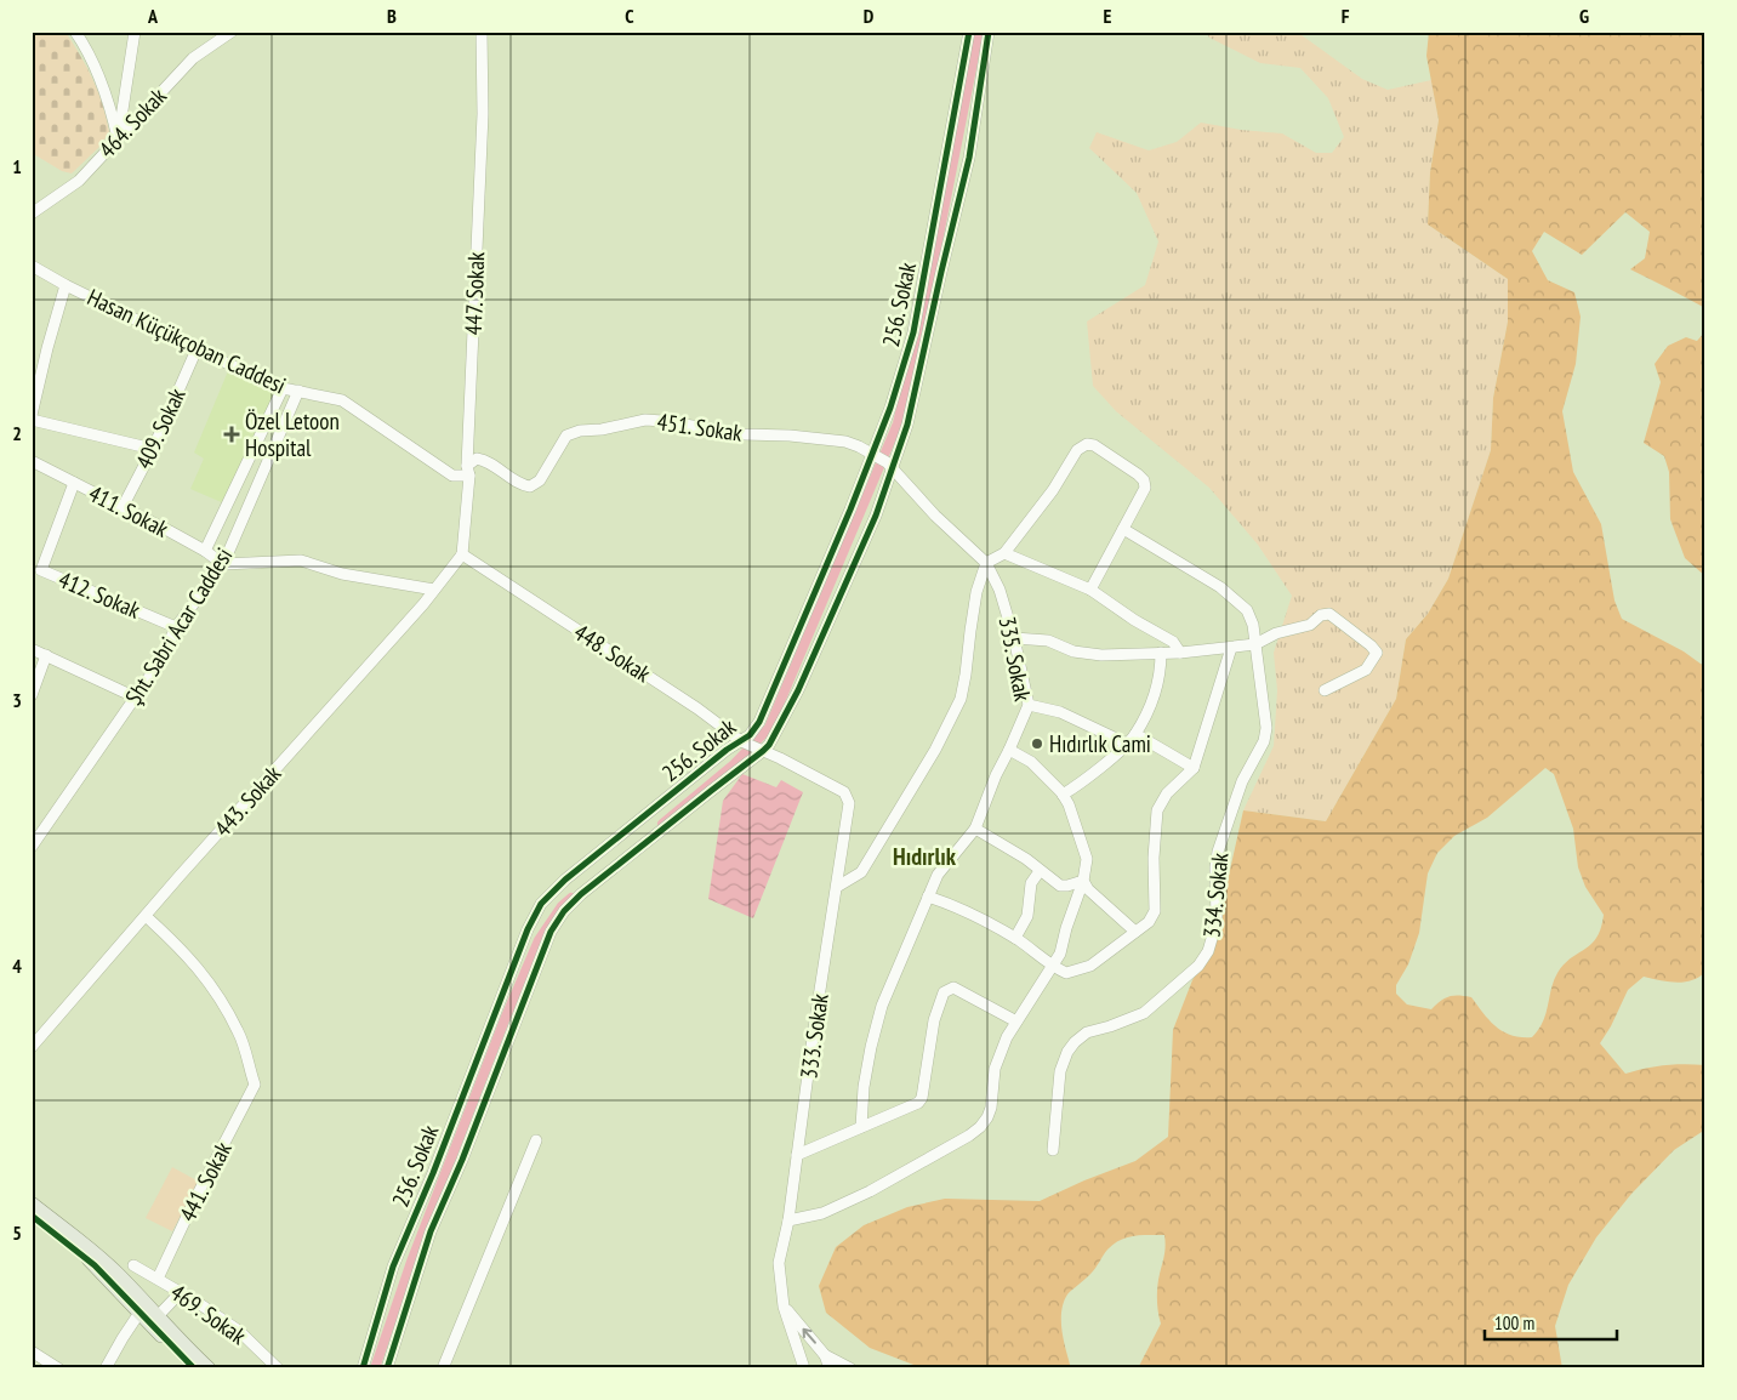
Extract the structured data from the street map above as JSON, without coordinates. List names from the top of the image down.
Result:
{
  "streets": {
    "street": [
      "464. Sokak",
      "447. Sokak",
      "256. Sokak",
      "Hasan Küçükçoban Caddesi",
      "451. Sokak",
      "409. Sokak",
      "411. Sokak",
      "412. Sokak",
      "Şht. Sabri Acar Caddesi",
      "448. Sokak",
      "335. Sokak",
      "443. Sokak",
      "334. Sokak",
      "333. Sokak",
      "441. Sokak",
      "469. Sokak"
    ]
  },
  "crossings": [
    ["447. Sokak", "Hasan Küçükçoban Caddesi"],
    ["447. Sokak", "451. Sokak"],
    ["447. Sokak", "448. Sokak"],
    ["447. Sokak", "443. Sokak"],
    ["256. Sokak", "451. Sokak"],
    ["256. Sokak", "448. Sokak"],
    ["256. Sokak", "335. Sokak"],
    ["Hasan Küçükçoban Caddesi", "451. Sokak"],
    ["Hasan Küçükçoban Caddesi", "409. Sokak"],
    ["Hasan Küçükçoban Caddesi", "Şht. Sabri Acar Caddesi"],
    ["451. Sokak", "335. Sokak"],
    ["409. Sokak", "411. Sokak"],
    ["411. Sokak", "412. Sokak"],
    ["411. Sokak", "Şht. Sabri Acar Caddesi"],
    ["412. Sokak", "Şht. Sabri Acar Caddesi"],
    ["448. Sokak", "443. Sokak"],
    ["448. Sokak", "333. Sokak"],
    ["443. Sokak", "441. Sokak"],
    ["441. Sokak", "469. Sokak"]
  ],
  "districts": ["Hıdırlık"],
  "places": {
    "health": ["Özel Letoon Hospital"],
    "other": ["Hıdırlık Cami"]
  },
  "scale_bar": "100 m",
  "grid": {
    "columns": [
      "A",
      "B",
      "C",
      "D",
      "E",
      "F",
      "G"
    ],
    "rows": [
      "1",
      "2",
      "3",
      "4",
      "5"
    ]
  }
}
